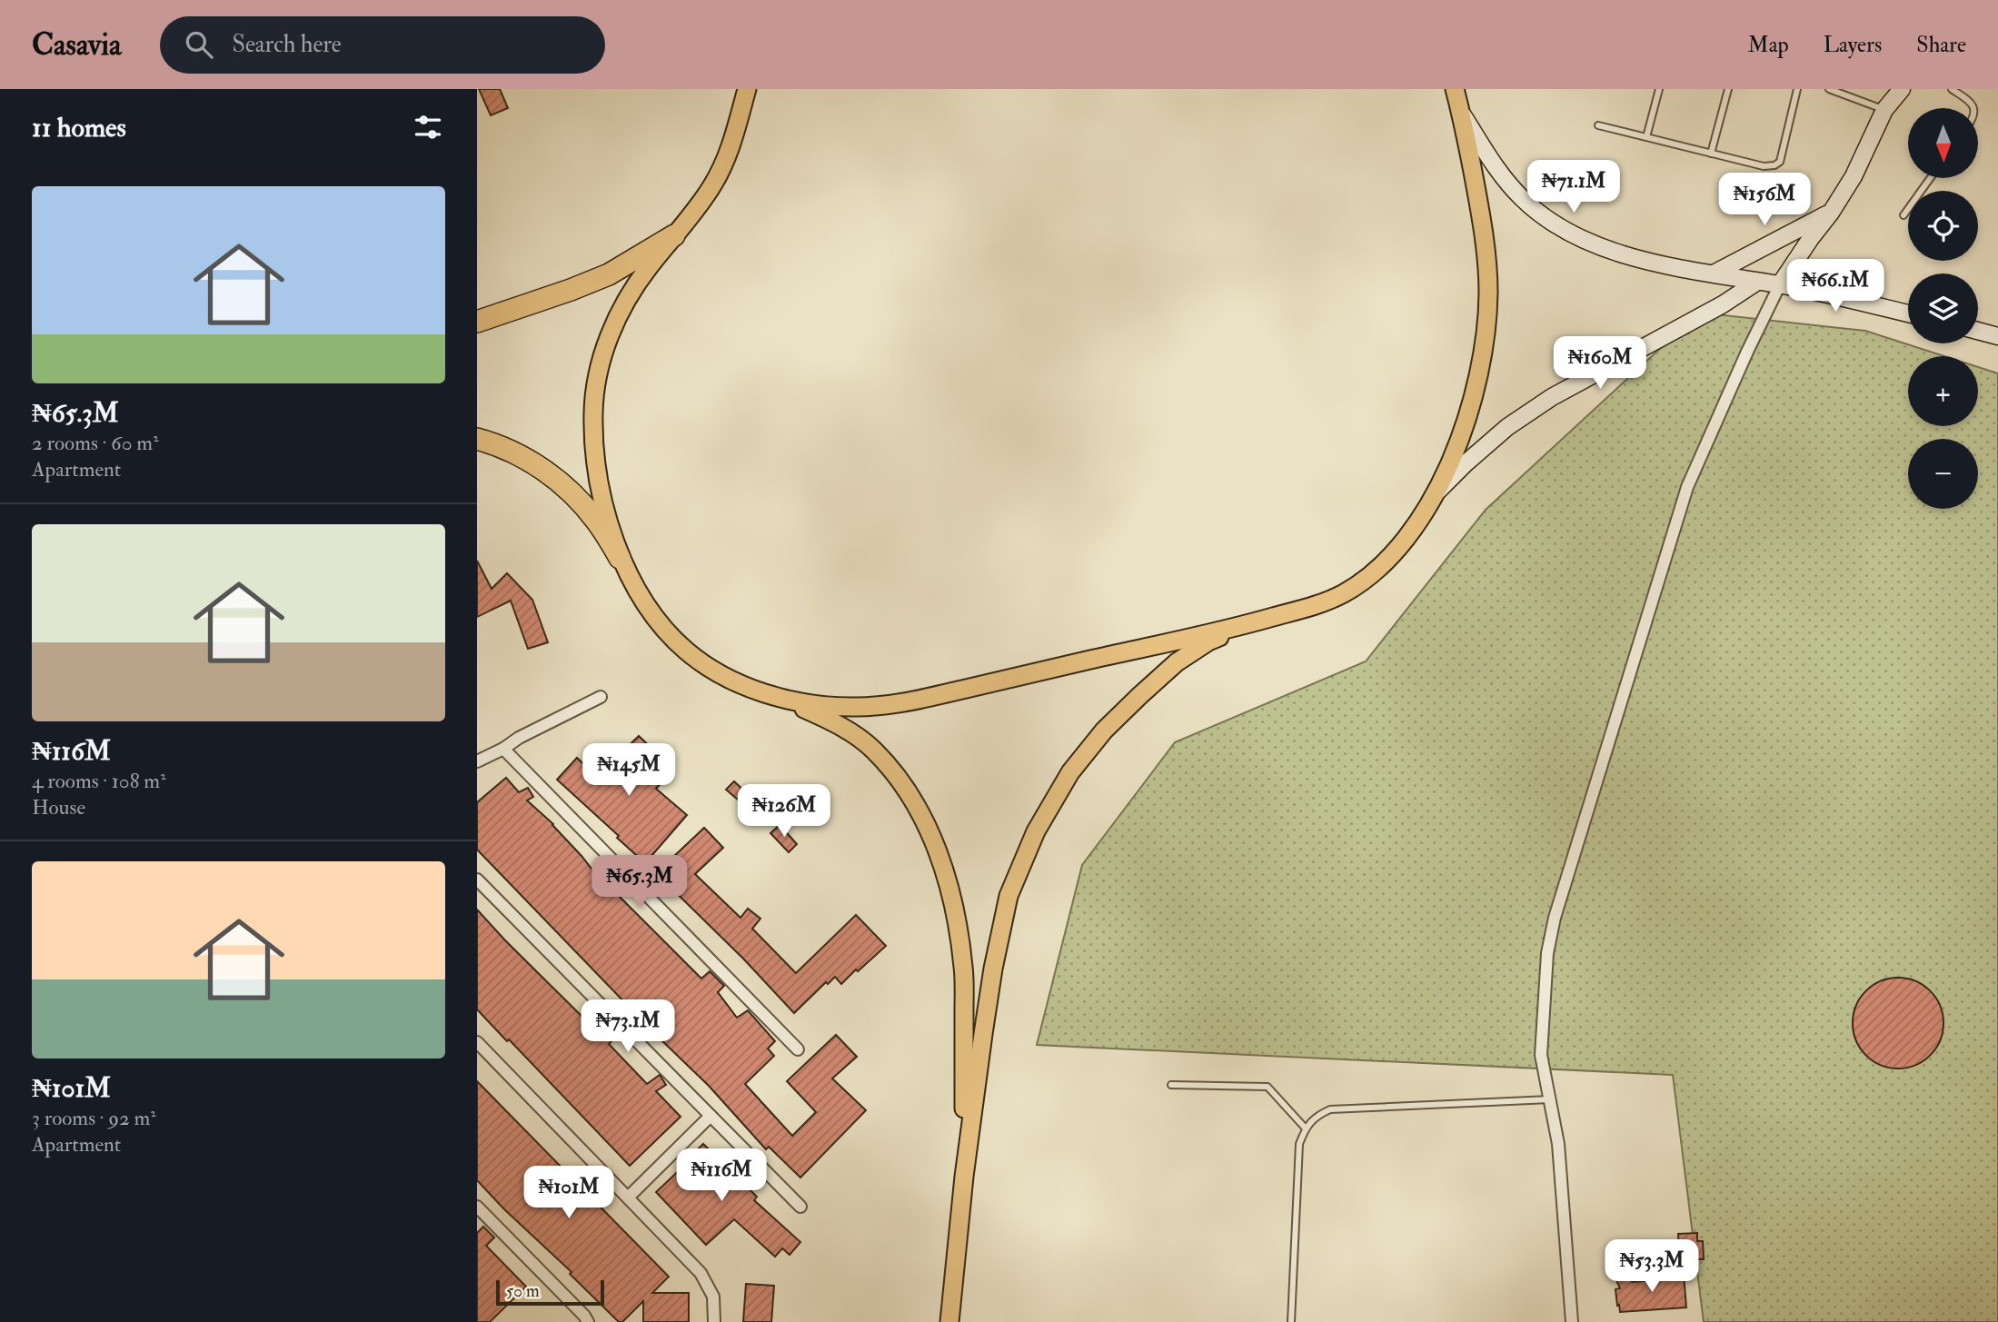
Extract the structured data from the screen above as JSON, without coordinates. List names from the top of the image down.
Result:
{
  "scale_bar": "50 m",
  "north": "bottom",
  "page": {
    "header": "Casavia",
    "search": "Search here",
    "nav": ["Map", "Layers", "Share"],
    "heading": "11 homes",
    "map_buttons": ["+", "−"],
    "price": [
      "₦71.1M",
      "₦156M",
      "₦66.1M",
      "₦160M",
      "₦145M",
      "₦126M",
      "₦65.3M",
      "₦73.1M",
      "₦116M",
      "₦101M",
      "₦53.3M"
    ],
    "list": [
      {
        "name": "₦65.3M",
        "note": "2 rooms · 60 m² · Apartment"
      },
      {
        "name": "₦116M",
        "note": "4 rooms · 108 m² · House"
      },
      {
        "name": "₦101M",
        "note": "3 rooms · 92 m² · Apartment"
      }
    ],
    "scale": "50 m"
  }
}
